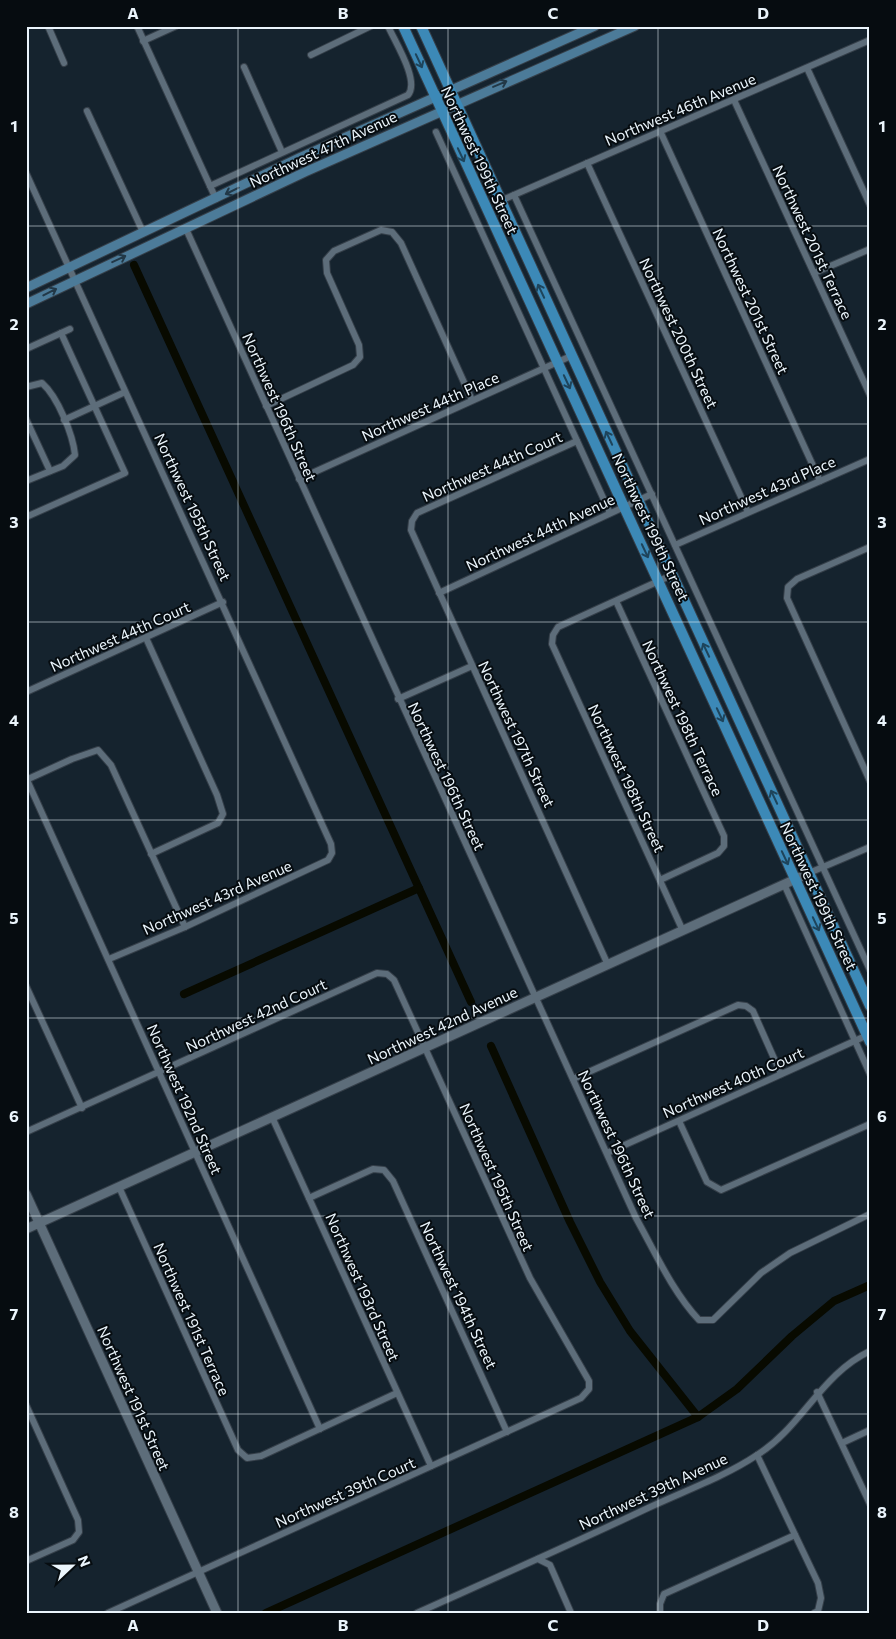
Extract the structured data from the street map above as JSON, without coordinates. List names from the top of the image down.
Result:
{
  "streets": {
    "main road": ["Northwest 47th Avenue", "Northwest 199th Street"],
    "street": [
      "Northwest 46th Avenue",
      "Northwest 201st Terrace",
      "Northwest 201st Street",
      "Northwest 200th Street",
      "Northwest 44th Place",
      "Northwest 196th Street",
      "Northwest 44th Court",
      "Northwest 43rd Place",
      "Northwest 195th Street",
      "Northwest 44th Avenue",
      "Northwest 198th Terrace",
      "Northwest 197th Street",
      "Northwest 198th Street",
      "Northwest 43rd Avenue",
      "Northwest 42nd Court",
      "Northwest 42nd Avenue",
      "Northwest 40th Court",
      "Northwest 192nd Street",
      "Northwest 193rd Street",
      "Northwest 194th Street",
      "Northwest 191st Terrace",
      "Northwest 191st Street",
      "Northwest 39th Avenue",
      "Northwest 39th Court"
    ]
  },
  "crossings": [
    ["Northwest 46th Avenue", "Northwest 199th Street"],
    ["Northwest 46th Avenue", "Northwest 201st Terrace"],
    ["Northwest 46th Avenue", "Northwest 201st Street"],
    ["Northwest 46th Avenue", "Northwest 200th Street"],
    ["Northwest 47th Avenue", "Northwest 199th Street"],
    ["Northwest 47th Avenue", "Northwest 196th Street"],
    ["Northwest 47th Avenue", "Northwest 195th Street"],
    ["Northwest 199th Street", "Northwest 44th Place"],
    ["Northwest 199th Street", "Northwest 44th Avenue"],
    ["Northwest 199th Street", "Northwest 42nd Avenue"],
    ["Northwest 199th Street", "Northwest 40th Court"],
    ["Northwest 201st Street", "Northwest 43rd Place"],
    ["Northwest 200th Street", "Northwest 43rd Place"],
    ["Northwest 44th Place", "Northwest 196th Street"],
    ["Northwest 196th Street", "Northwest 42nd Avenue"],
    ["Northwest 196th Street", "Northwest 40th Court"],
    ["Northwest 44th Court", "Northwest 195th Street"],
    ["Northwest 44th Court", "Northwest 197th Street"],
    ["Northwest 195th Street", "Northwest 43rd Avenue"],
    ["Northwest 195th Street", "Northwest 42nd Court"],
    ["Northwest 195th Street", "Northwest 42nd Avenue"],
    ["Northwest 195th Street", "Northwest 39th Court"],
    ["Northwest 44th Avenue", "Northwest 197th Street"],
    ["Northwest 198th Terrace", "Northwest 198th Street"],
    ["Northwest 197th Street", "Northwest 42nd Avenue"],
    ["Northwest 198th Street", "Northwest 42nd Avenue"],
    ["Northwest 43rd Avenue", "Northwest 192nd Street"],
    ["Northwest 42nd Court", "Northwest 192nd Street"],
    ["Northwest 42nd Avenue", "Northwest 192nd Street"],
    ["Northwest 42nd Avenue", "Northwest 193rd Street"],
    ["Northwest 42nd Avenue", "Northwest 191st Terrace"],
    ["Northwest 42nd Avenue", "Northwest 191st Street"],
    ["Northwest 192nd Street", "Northwest 191st Terrace"],
    ["Northwest 193rd Street", "Northwest 194th Street"],
    ["Northwest 193rd Street", "Northwest 39th Court"],
    ["Northwest 194th Street", "Northwest 39th Court"],
    ["Northwest 191st Street", "Northwest 39th Court"]
  ],
  "north": "right",
  "grid": {
    "columns": [
      "A",
      "B",
      "C",
      "D"
    ],
    "rows": [
      "1",
      "2",
      "3",
      "4",
      "5",
      "6",
      "7",
      "8"
    ]
  }
}
